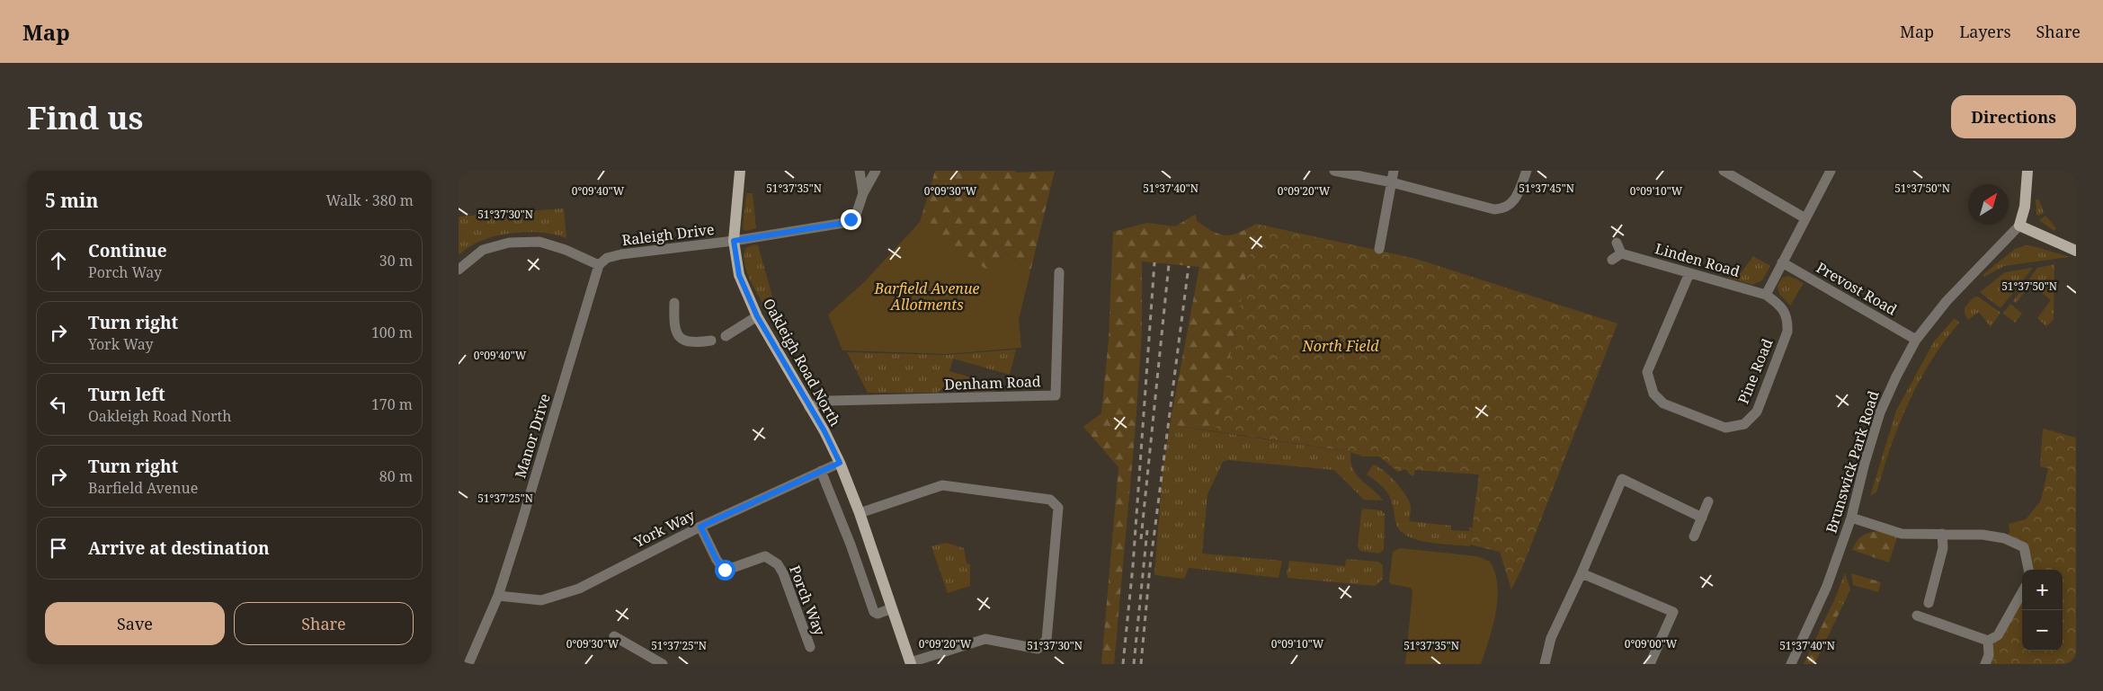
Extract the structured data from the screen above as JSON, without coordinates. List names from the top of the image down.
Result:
{
  "streets": {
    "main road": ["Oakleigh Road North", "Brunswick Park Road"],
    "street": [
      "Raleigh Drive",
      "Linden Road",
      "Prevost Road",
      "Pine Road",
      "Denham Road",
      "Manor Drive",
      "York Way",
      "Porch Way"
    ]
  },
  "crossings": [
    ["Raleigh Drive", "Oakleigh Road North"],
    ["Raleigh Drive", "Manor Drive"],
    ["Linden Road", "Pine Road"],
    ["Prevost Road", "Brunswick Park Road"],
    ["Oakleigh Road North", "Denham Road"],
    ["Oakleigh Road North", "York Way"],
    ["Manor Drive", "York Way"],
    ["York Way", "Porch Way"]
  ],
  "parks": ["Barfield Avenue Allotments", "North Field"],
  "north": "top right",
  "page": {
    "header": "Map",
    "nav": ["Map", "Layers", "Share"],
    "buttons": [
      "Directions",
      ["Save", "Share"]
    ],
    "title": "Find us",
    "heading": ["5 min", "Walk · 380 m"],
    "list": [
      ["Continue", "Porch Way", "30 m"],
      ["Turn right", "York Way", "100 m"],
      ["Turn left", "Oakleigh Road North", "170 m"],
      ["Turn right", "Barfield Avenue", "80 m"],
      "Arrive at destination"
    ],
    "map_buttons": ["+", "−"]
  },
  "coordinates": [
    "51°37'35\"N",
    "51°37'40\"N",
    "51°37'45\"N",
    "51°37'50\"N",
    "0°09'40\"W",
    "0°09'30\"W",
    "0°09'20\"W",
    "0°09'10\"W",
    "51°37'30\"N",
    "51°37'25\"N",
    "0°09'00\"W"
  ]
}
